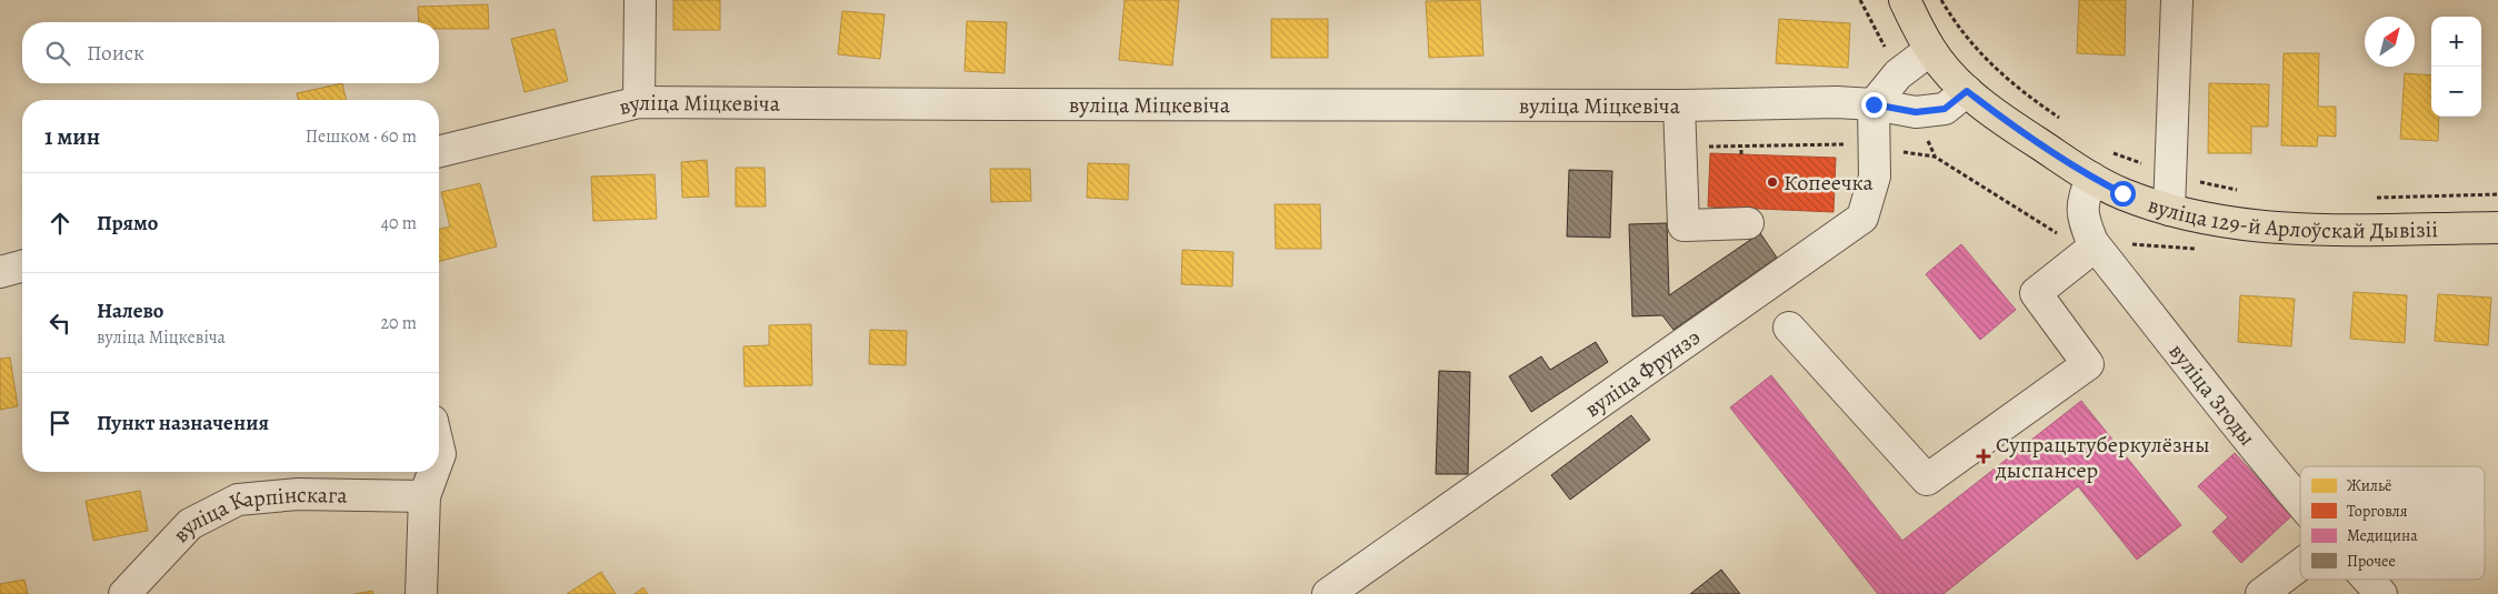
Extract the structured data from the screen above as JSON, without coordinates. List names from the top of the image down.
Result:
{
  "streets": {
    "main road": ["вуліца 129-й Арлоўскай Дывізіі"],
    "street": [
      "вуліца Міцкевіча",
      "вуліца Фрунзэ",
      "вуліца Згоды",
      "вуліца Карпінскага"
    ]
  },
  "crossings": [
    ["вуліца Міцкевіча", "вуліца 129-й Арлоўскай Дывізіі"],
    ["вуліца Міцкевіча", "вуліца Фрунзэ"],
    ["вуліца 129-й Арлоўскай Дывізіі", "вуліца Згоды"]
  ],
  "places": {
    "other": ["Копеечка"],
    "health": ["Супрацьтуберкулёзны дыспансер"]
  },
  "legend": [
    "Жильё",
    "Торговля",
    "Медицина",
    "Прочее"
  ],
  "north": "top right",
  "page": {
    "map_buttons": ["+", "−"],
    "search": "Поиск",
    "heading": ["1 мин", "Пешком · 60 m"],
    "list": [
      ["Прямо", "40 m"],
      ["Налево", "вуліца Міцкевіча", "20 m"],
      "Пункт назначения"
    ]
  }
}
